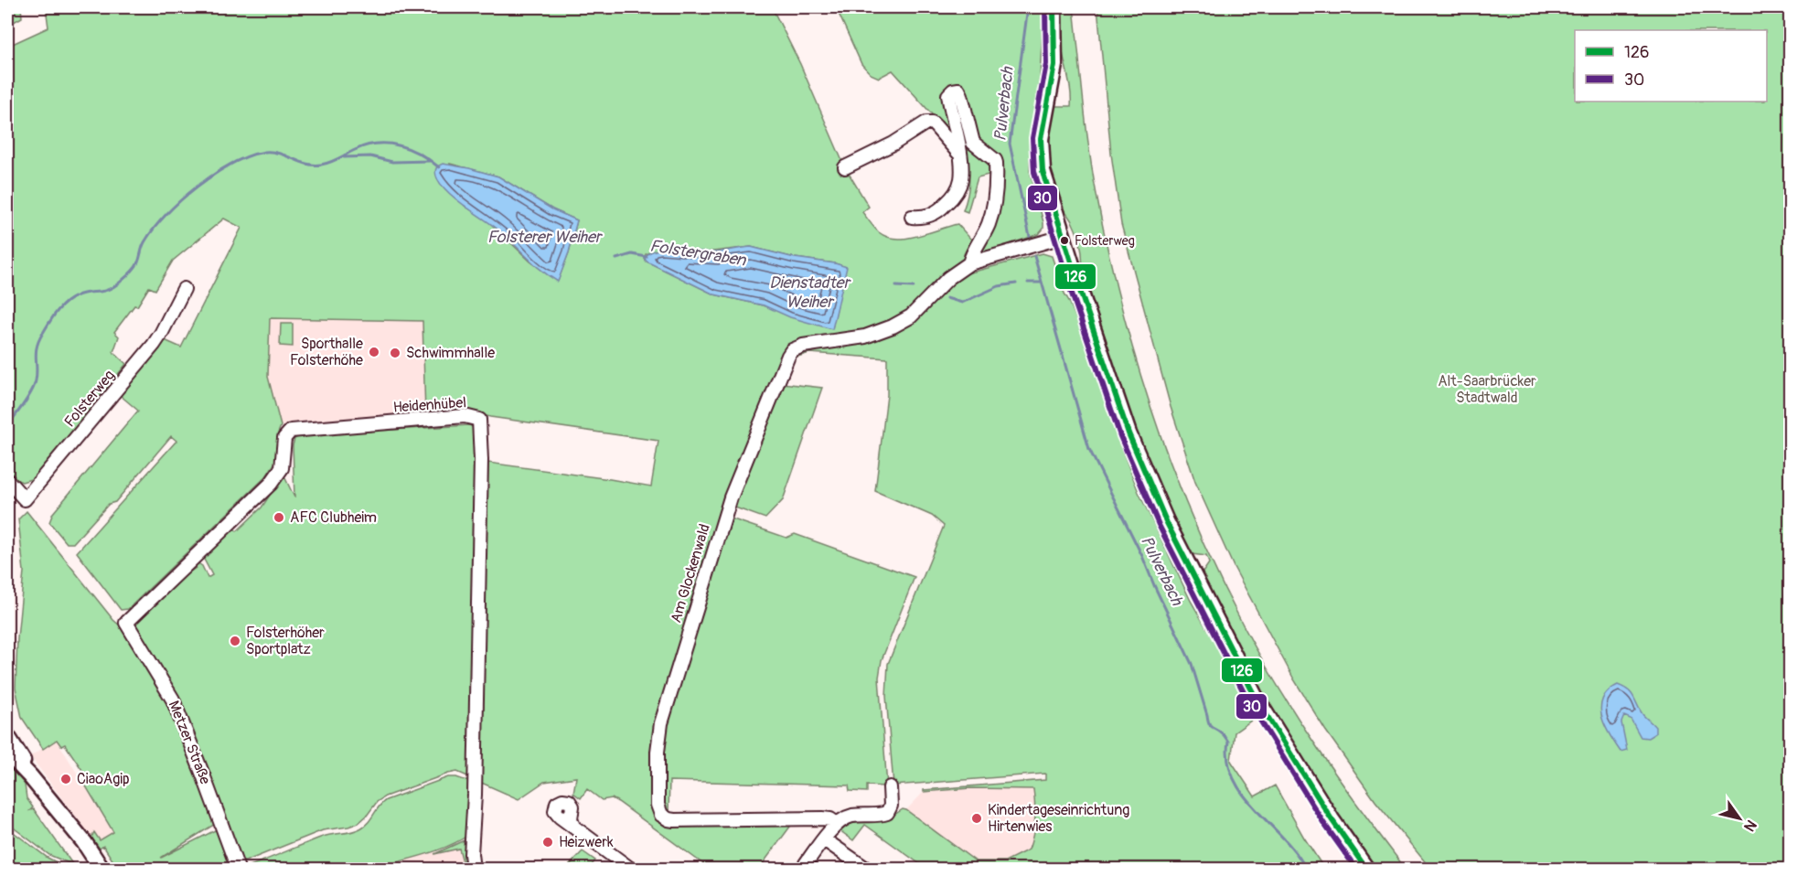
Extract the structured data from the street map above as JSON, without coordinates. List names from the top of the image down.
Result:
{
  "streets": {
    "street": [
      "Folsterweg",
      "Heidenhübel",
      "Am Glockenwald",
      "Metzer Straße"
    ]
  },
  "crossings": [
    ["Heidenhübel", "Metzer Straße"]
  ],
  "water": [
    "Pulverbach",
    "Folsterer Weiher",
    "Folstergraben",
    "Dienstadter Weiher"
  ],
  "parks": ["Alt-Saarbrücker Stadtwald"],
  "places": [
    "Folsterweg",
    "Sporthalle Folsterhöhe",
    "Schwimmhalle",
    "AFC Clubheim",
    "Folsterhöher Sportplatz",
    "CiaoAgip",
    "Kindertageseinrichtung Hirtenwies",
    "Heizwerk"
  ],
  "lines": ["transit line 126", "transit line 30"],
  "legend": ["126", "30"],
  "north": "bottom right"
}
